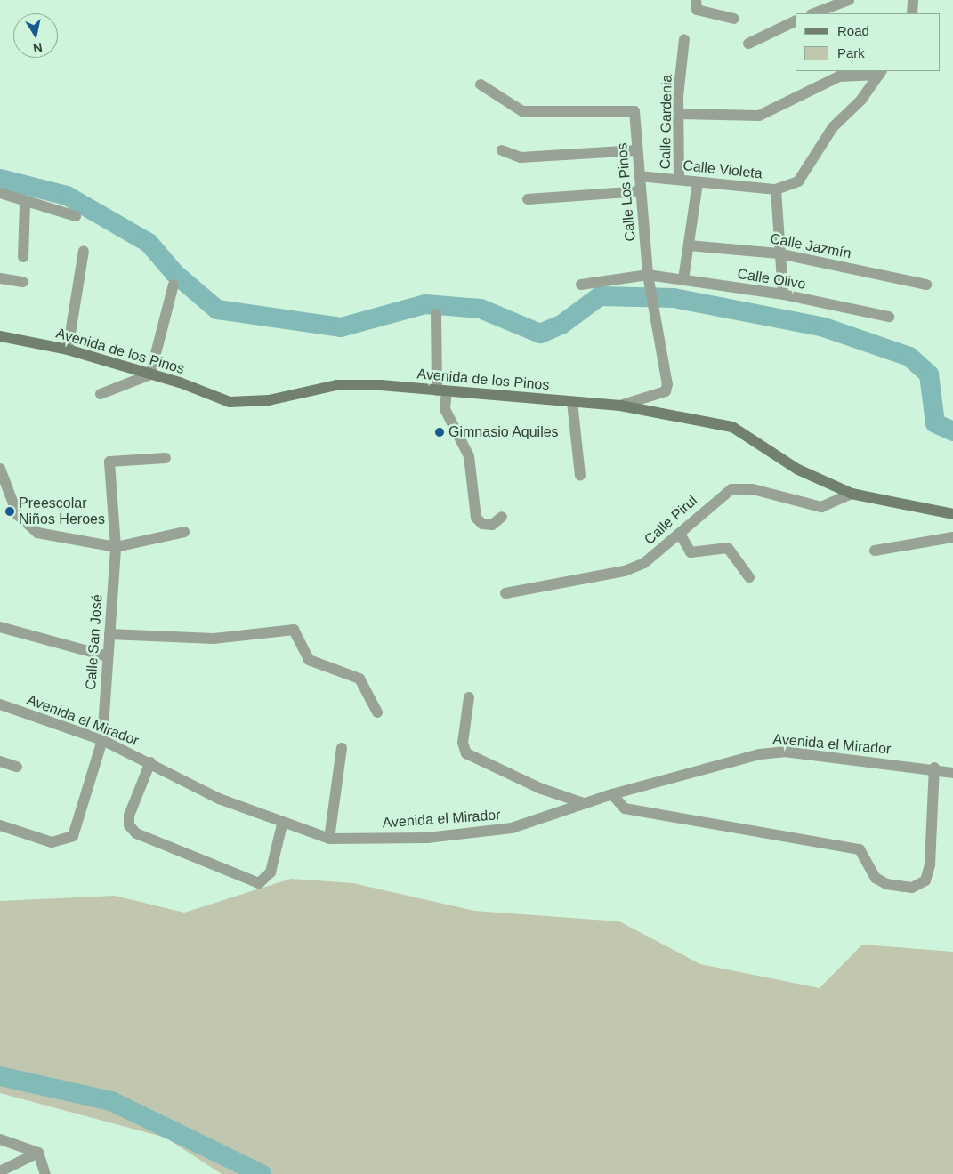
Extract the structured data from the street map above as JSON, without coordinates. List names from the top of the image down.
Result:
{
  "streets": {
    "street": [
      "Calle Gardenia",
      "Calle Violeta",
      "Calle Los Pinos",
      "Calle Jazmín",
      "Calle Olivo",
      "Avenida de los Pinos",
      "Calle Pirul",
      "Calle San José",
      "Avenida el Mirador"
    ]
  },
  "crossings": [
    ["Calle Gardenia", "Calle Violeta"],
    ["Calle Violeta", "Calle Los Pinos"],
    ["Calle Los Pinos", "Calle Olivo"],
    ["Calle Los Pinos", "Avenida de los Pinos"],
    ["Avenida de los Pinos", "Calle Pirul"],
    ["Calle San José", "Avenida el Mirador"]
  ],
  "places": ["Gimnasio Aquiles", "Preescolar Niños Heroes"],
  "legend": ["Road", "Park"],
  "north": "bottom"
}
